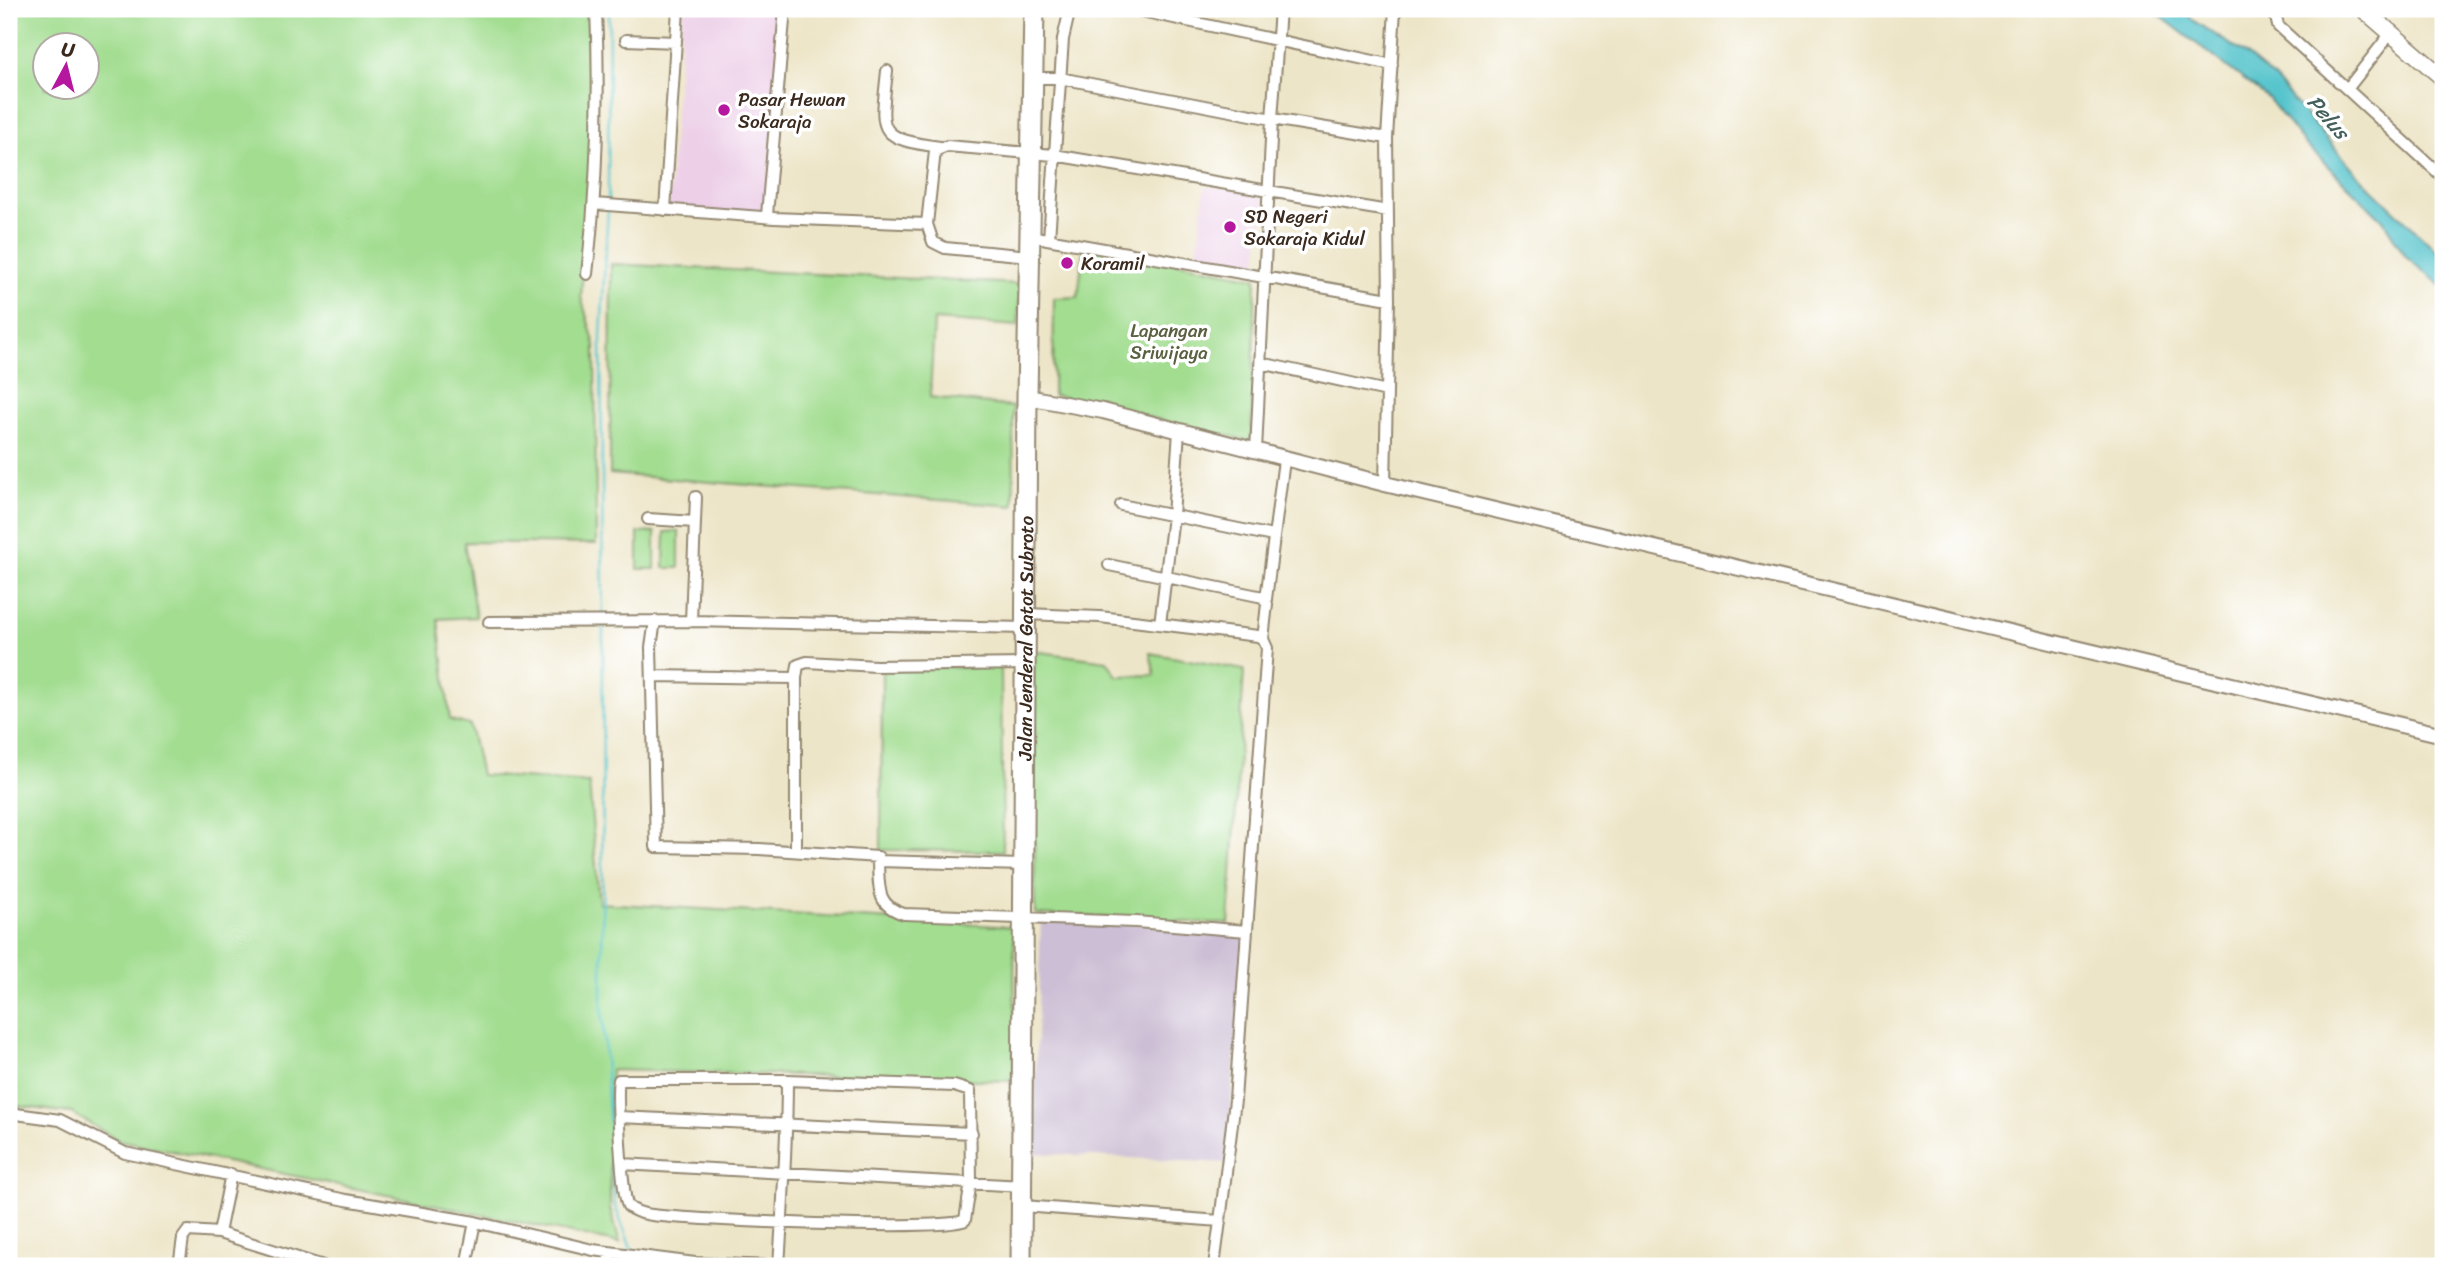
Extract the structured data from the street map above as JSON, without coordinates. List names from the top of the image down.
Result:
{
  "streets": {
    "highway": ["Jalan Jenderal Gatot Subroto"]
  },
  "water": ["Pelus"],
  "parks": ["Lapangan Sriwijaya"],
  "places": ["Pasar Hewan Sokaraja", "SD Negeri Sokaraja Kidul", "Koramil"],
  "north": "top"
}
